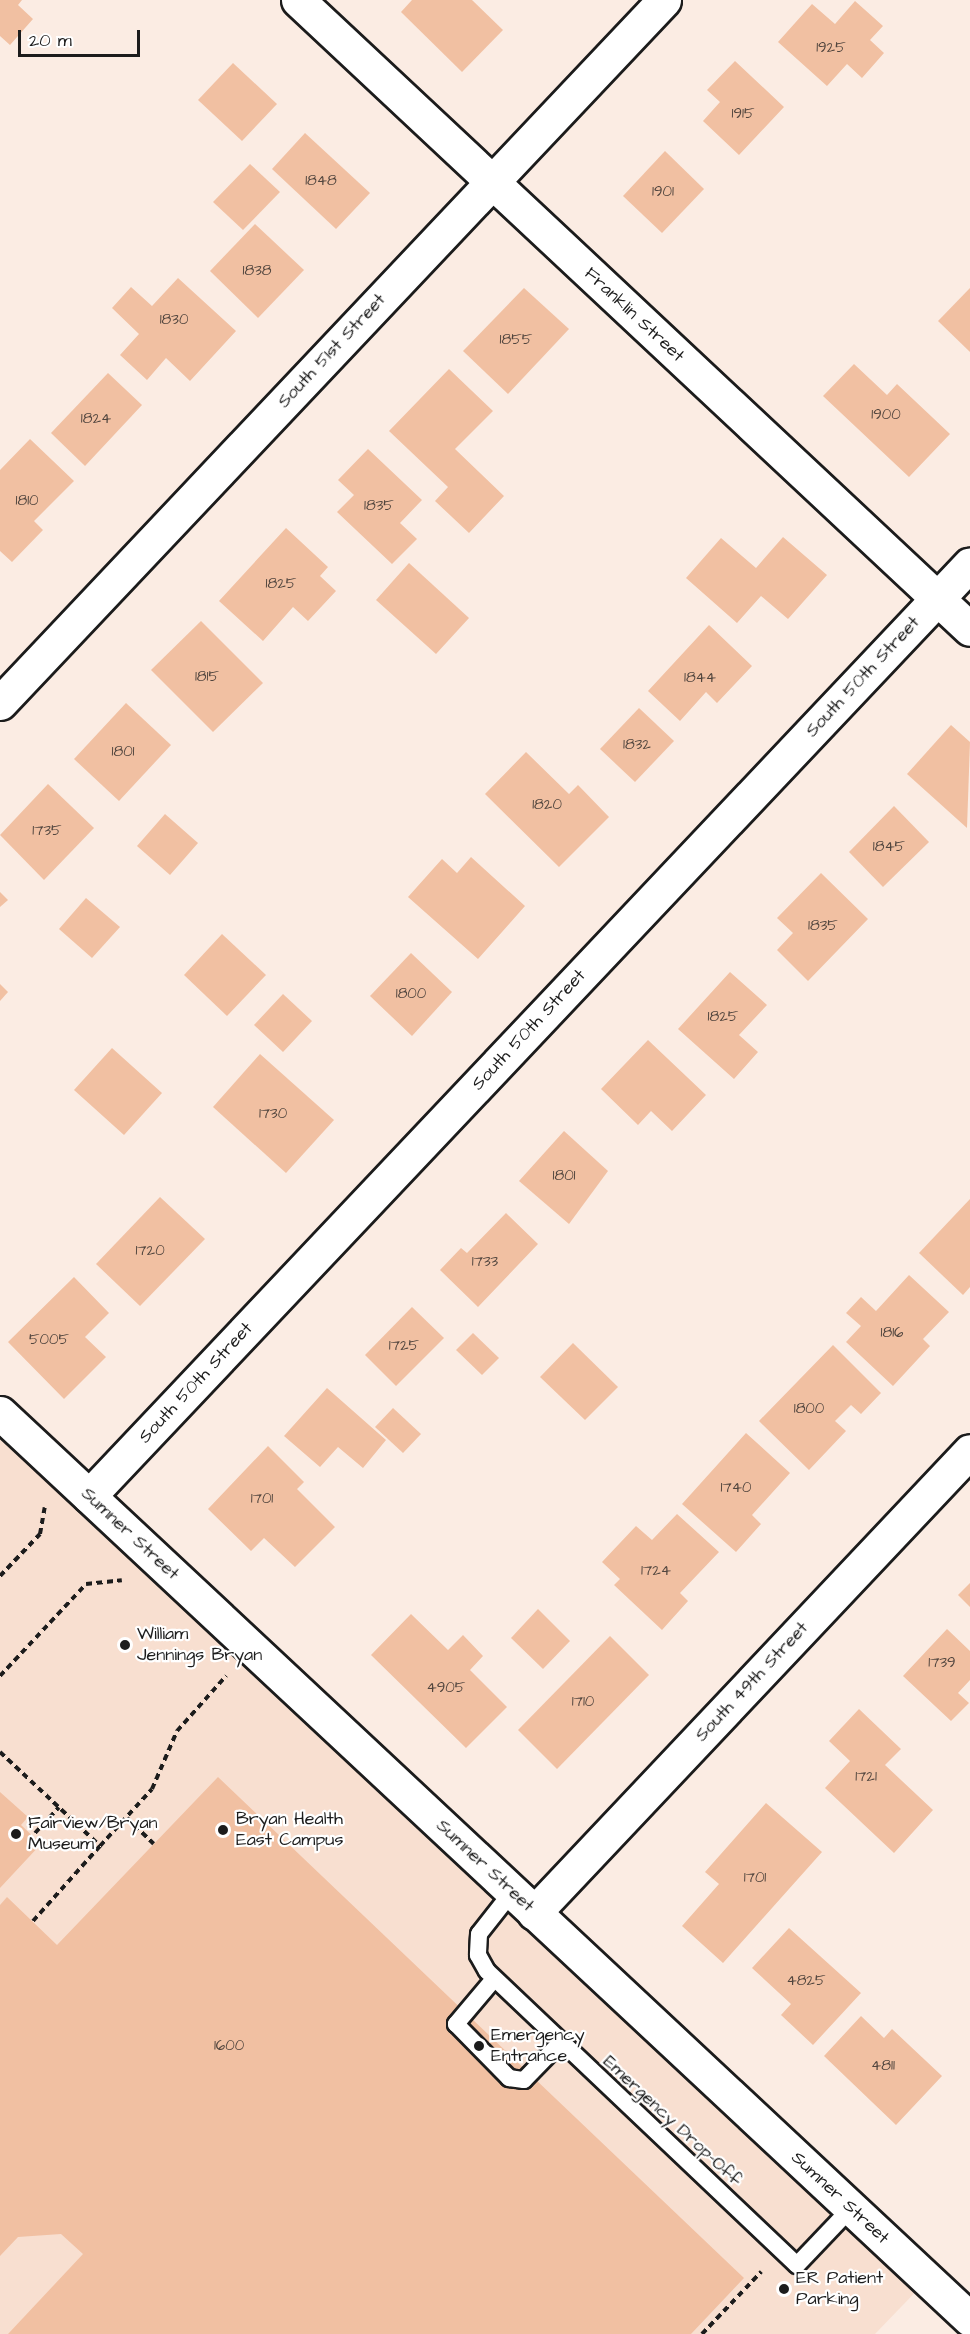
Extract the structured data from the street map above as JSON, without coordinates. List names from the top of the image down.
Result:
{
  "streets": {
    "street": [
      "Franklin Street",
      "South 51st Street",
      "South 50th Street",
      "Sumner Street",
      "South 49th Street"
    ],
    "lane": ["Emergency Drop-Off"]
  },
  "crossings": [
    ["Franklin Street", "South 51st Street"],
    ["Franklin Street", "South 50th Street"],
    ["South 50th Street", "Sumner Street"],
    ["Sumner Street", "South 49th Street"],
    ["Sumner Street", "Emergency Drop-Off"],
    ["South 49th Street", "Emergency Drop-Off"]
  ],
  "places": [
    "William Jennings Bryan",
    "Bryan Health East Campus",
    "Fairview/Bryan Museum",
    "Emergency Entrance",
    "ER Patient Parking"
  ],
  "house_numbers": [
    "1925",
    "1915",
    "1848",
    "1901",
    "1838",
    "1830",
    "1855",
    "1900",
    "1824",
    "1810",
    "1835",
    "1825",
    "1815",
    "1844",
    "1832",
    "1801",
    "1820",
    "1735",
    "1845",
    "1835",
    "1800",
    "1825",
    "1730",
    "1801",
    "1720",
    "1733",
    "1816",
    "5005",
    "1725",
    "1800",
    "1740",
    "1701",
    "1724",
    "1739",
    "4905",
    "1710",
    "1721",
    "1701",
    "4825",
    "1600",
    "4811"
  ],
  "scale_bar": "20 m"
}
